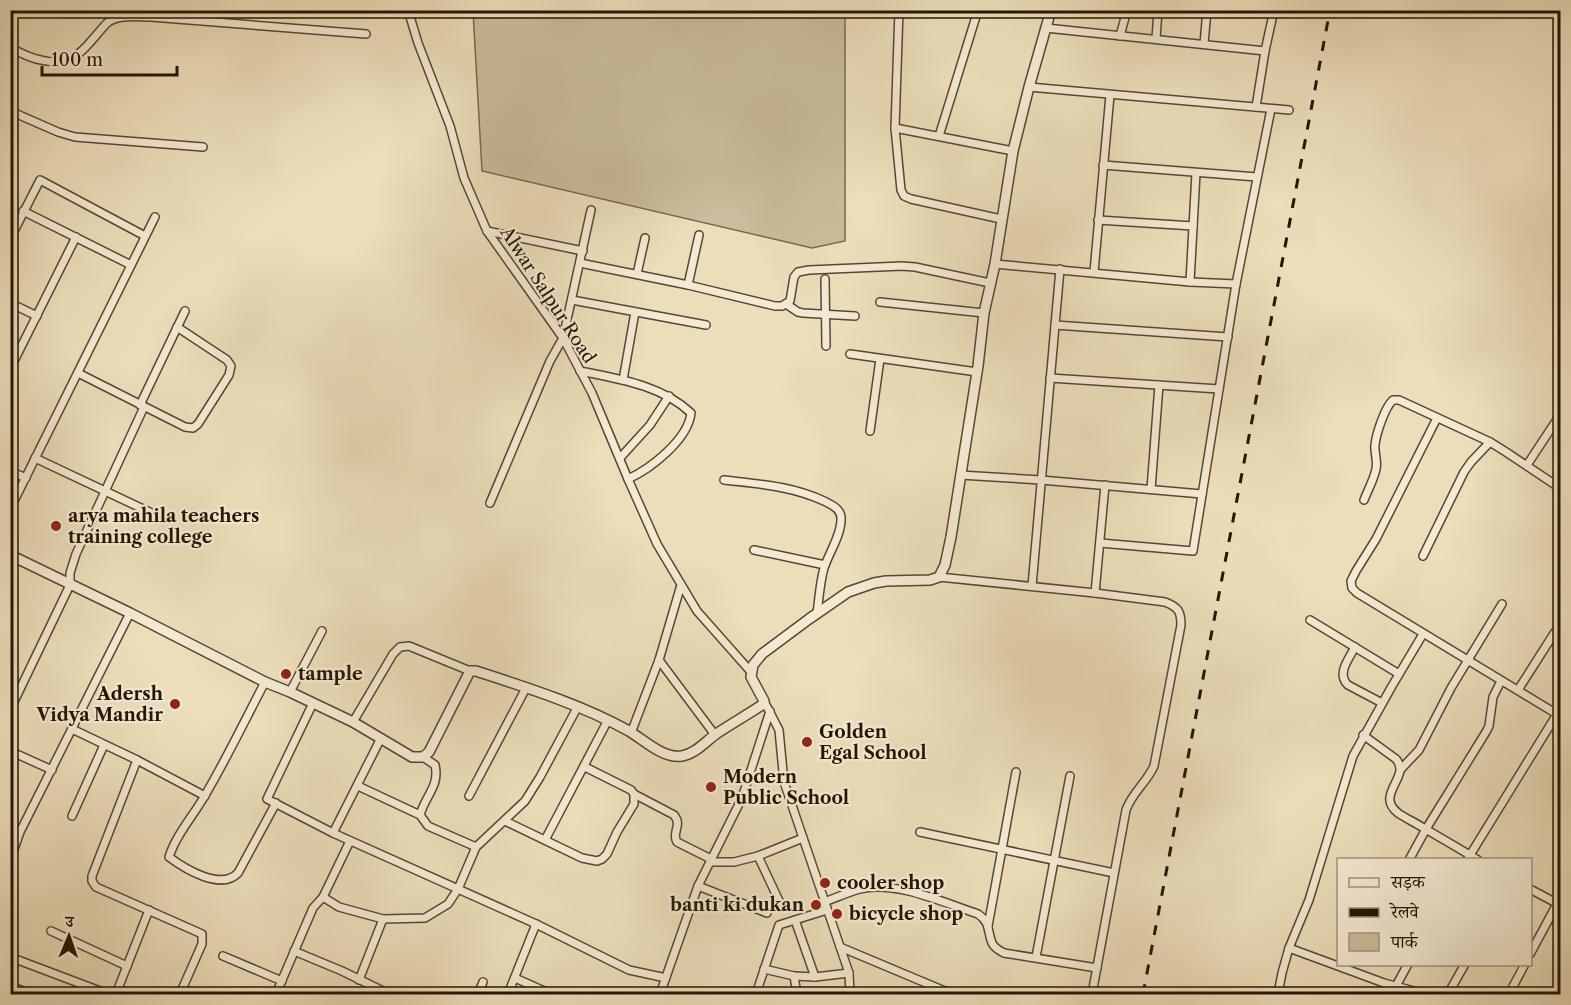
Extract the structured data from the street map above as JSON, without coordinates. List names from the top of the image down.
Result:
{
  "streets": {
    "street": ["Alwar Salpur Road"]
  },
  "places": [
    "arya mahila teachers training college",
    "tample",
    "Adersh Vidya Mandir",
    "Golden Egal School",
    "Modern Public School",
    "cooler shop",
    "banti ki dukan",
    "bicycle shop"
  ],
  "legend": ["सड़क", "रेलवे", "पार्क"],
  "scale_bar": "100 m",
  "north": "top"
}
